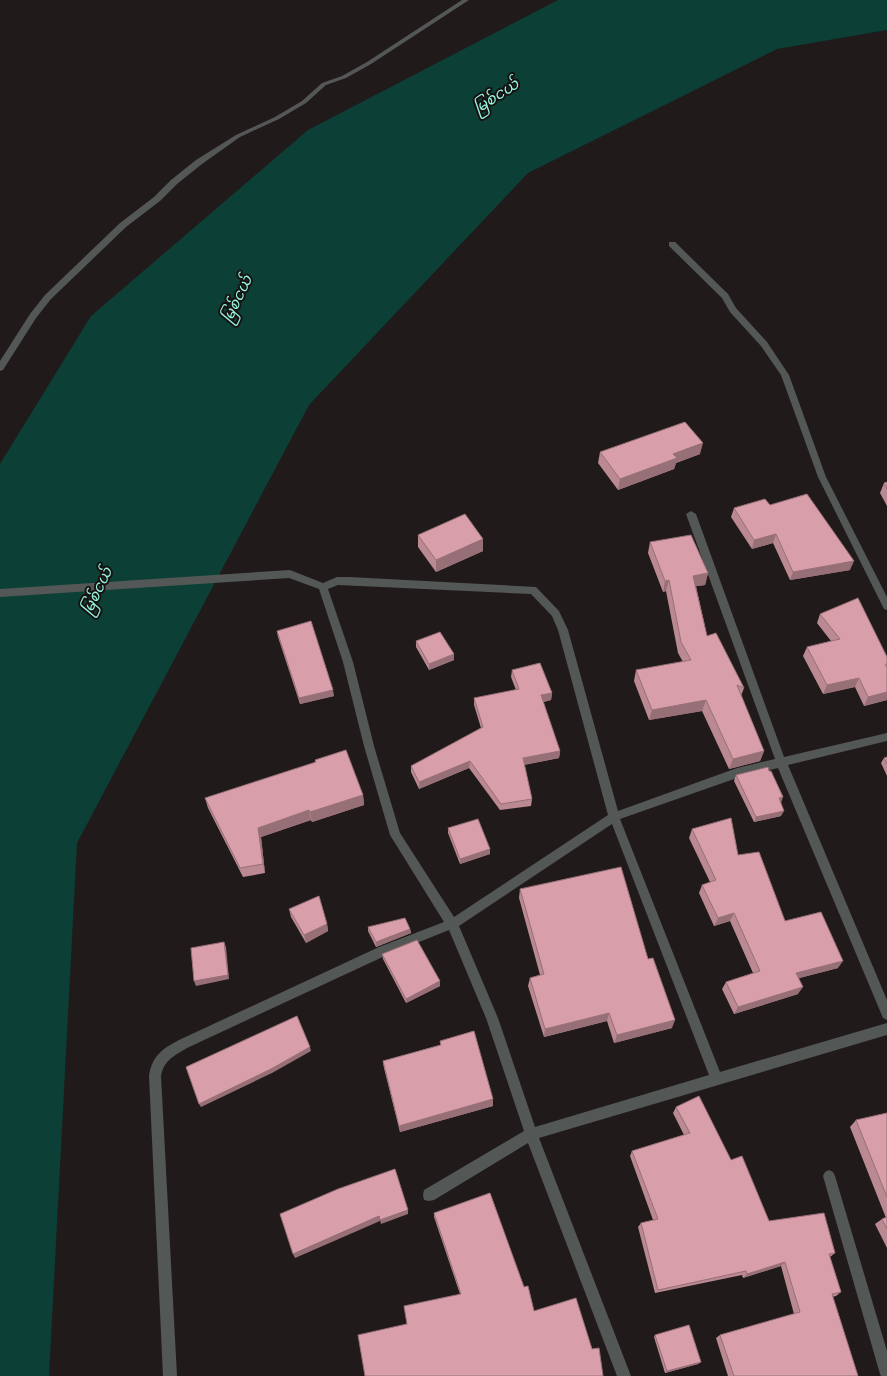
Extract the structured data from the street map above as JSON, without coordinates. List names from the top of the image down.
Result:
{
  "water": ["မြစ်ငယ်"]
}
